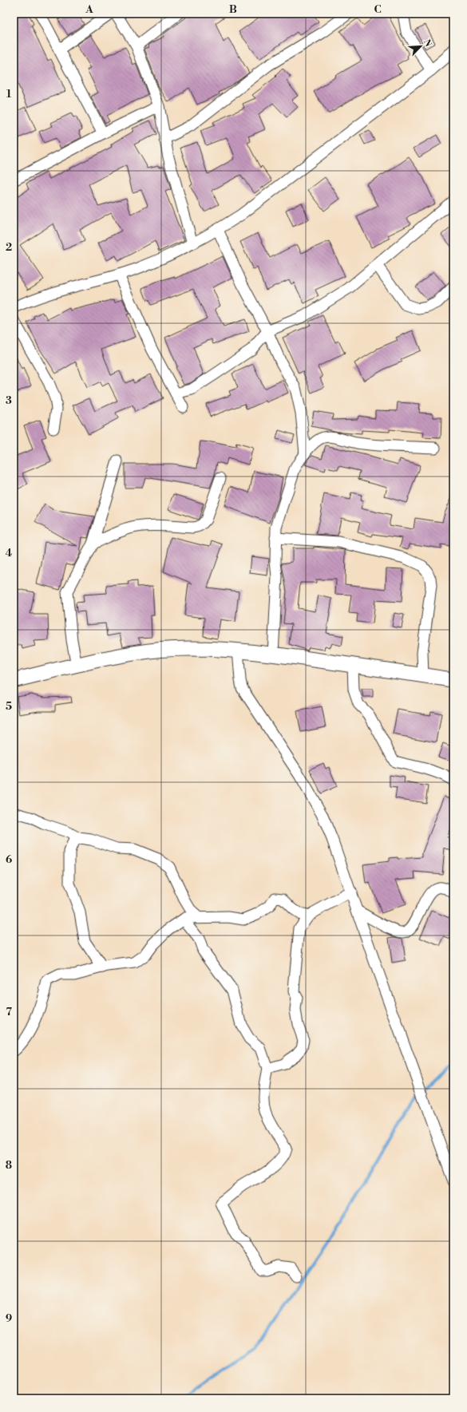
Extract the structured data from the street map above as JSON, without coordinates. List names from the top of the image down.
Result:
{
  "north": "top right",
  "grid": {
    "columns": ["A", "B", "C"],
    "rows": [
      "1",
      "2",
      "3",
      "4",
      "5",
      "6",
      "7",
      "8",
      "9"
    ]
  }
}
